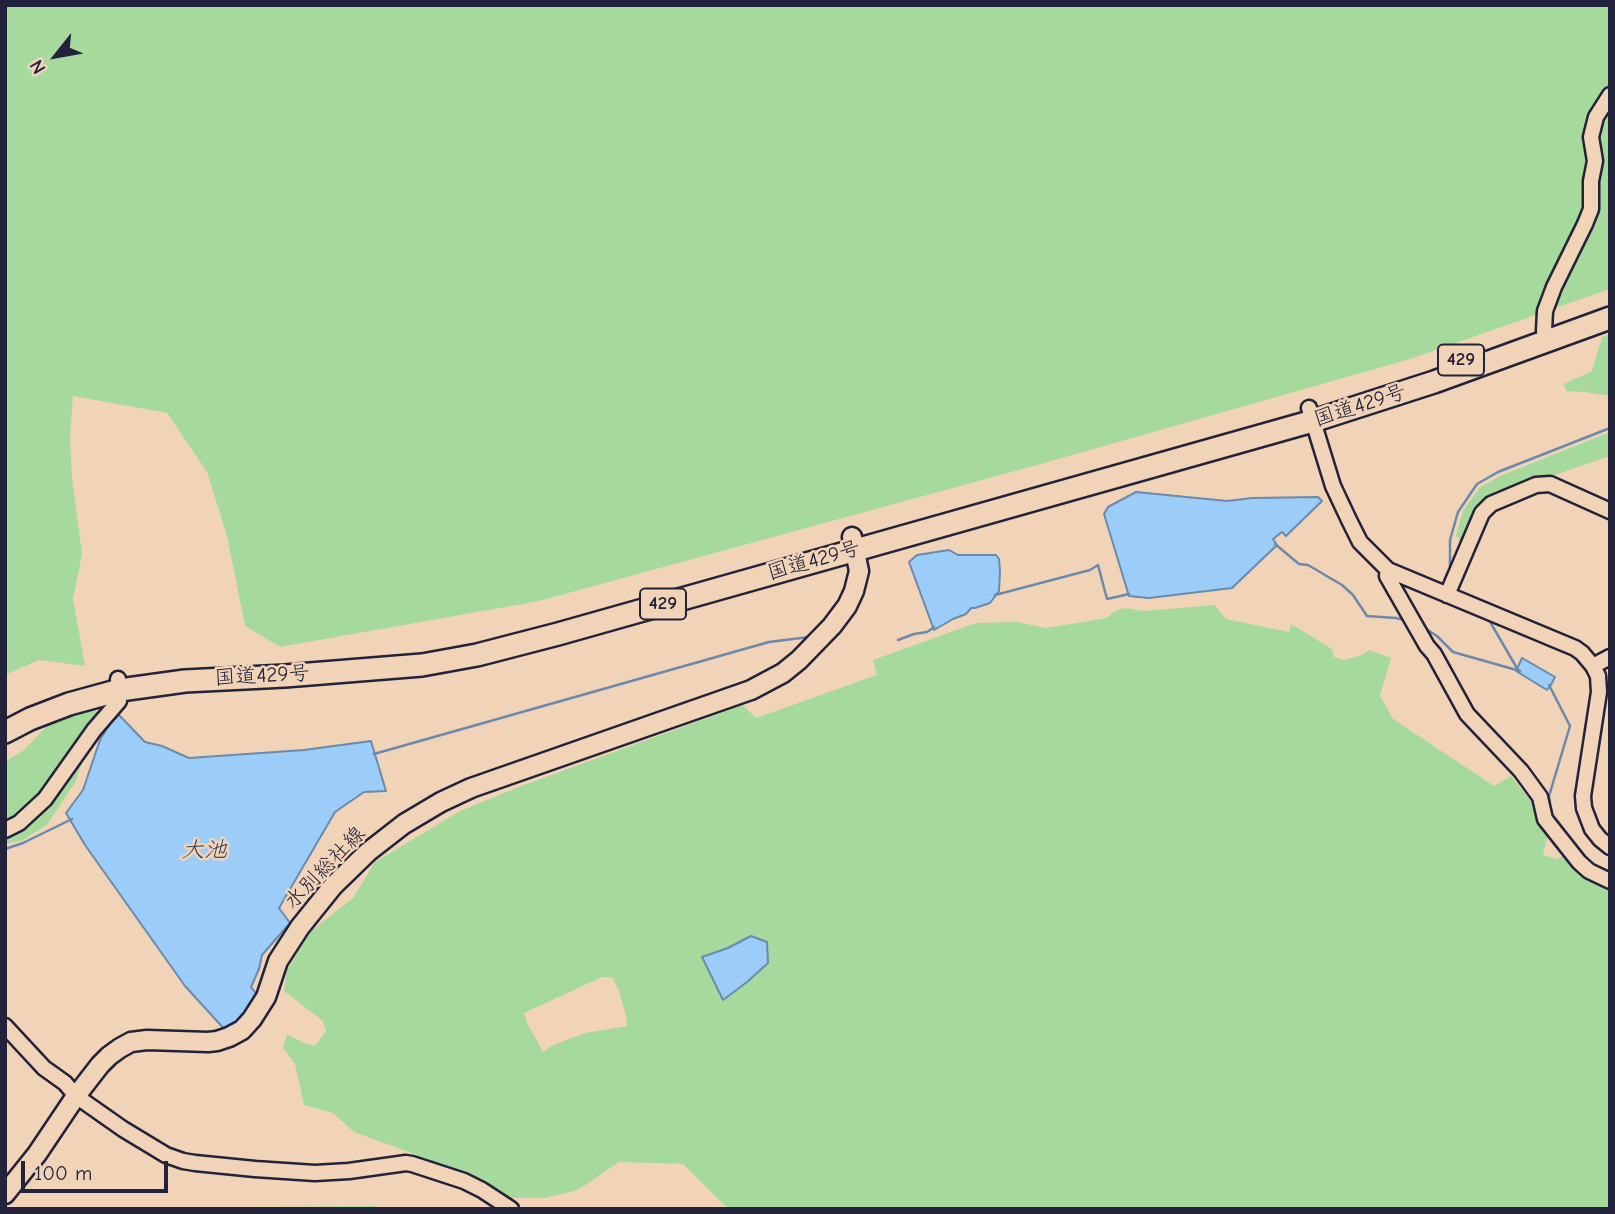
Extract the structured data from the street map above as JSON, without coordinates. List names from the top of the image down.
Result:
{
  "streets": {
    "highway": ["429", "国道429号"],
    "main road": ["水別総社線"]
  },
  "crossings": [
    ["国道429号", "水別総社線"]
  ],
  "water": ["大池"],
  "scale_bar": "100 m",
  "north": "bottom left"
}
